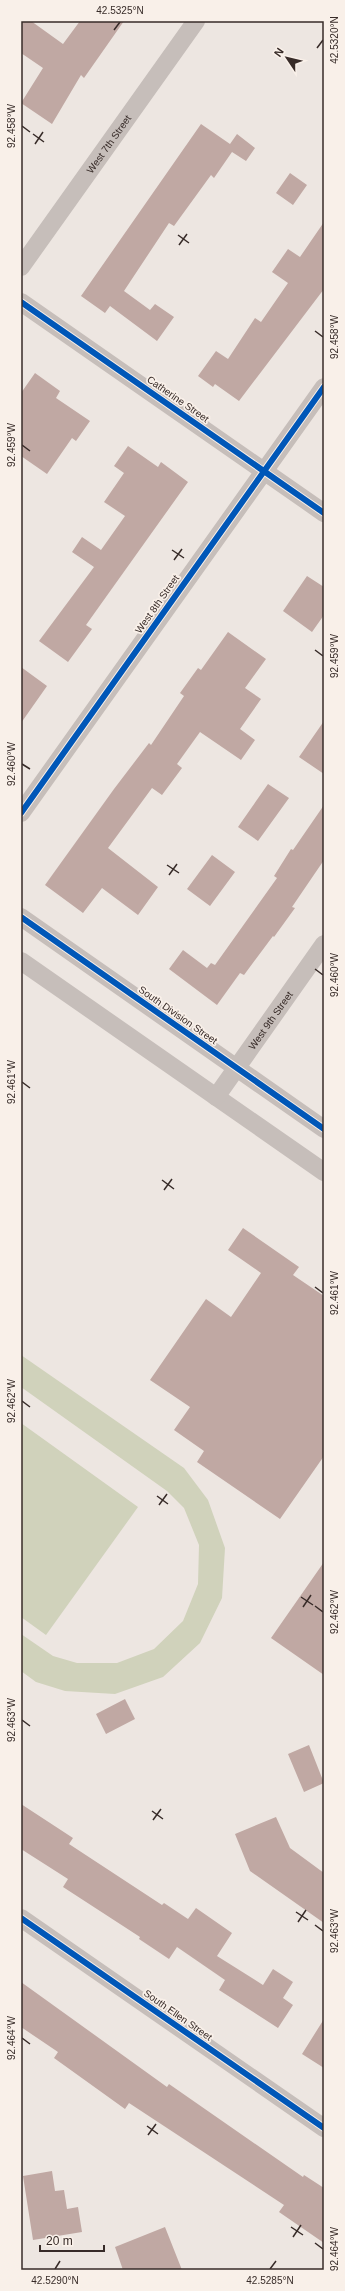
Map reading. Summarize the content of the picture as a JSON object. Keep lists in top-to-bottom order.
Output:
{
  "streets": {
    "street": [
      "West 7th Street",
      "Catherine Street",
      "West 8th Street",
      "South Division Street",
      "West 9th Street",
      "South Ellen Street"
    ]
  },
  "crossings": [
    ["Catherine Street", "West 8th Street"],
    ["South Division Street", "West 9th Street"]
  ],
  "scale_bar": "20 m",
  "north": "top left",
  "coordinates": [
    "42.5325°N",
    "42.5320°N",
    "92.458°W",
    "92.459°W",
    "92.460°W",
    "92.461°W",
    "92.462°W",
    "92.463°W",
    "92.464°W",
    "42.5290°N",
    "42.5285°N"
  ]
}
